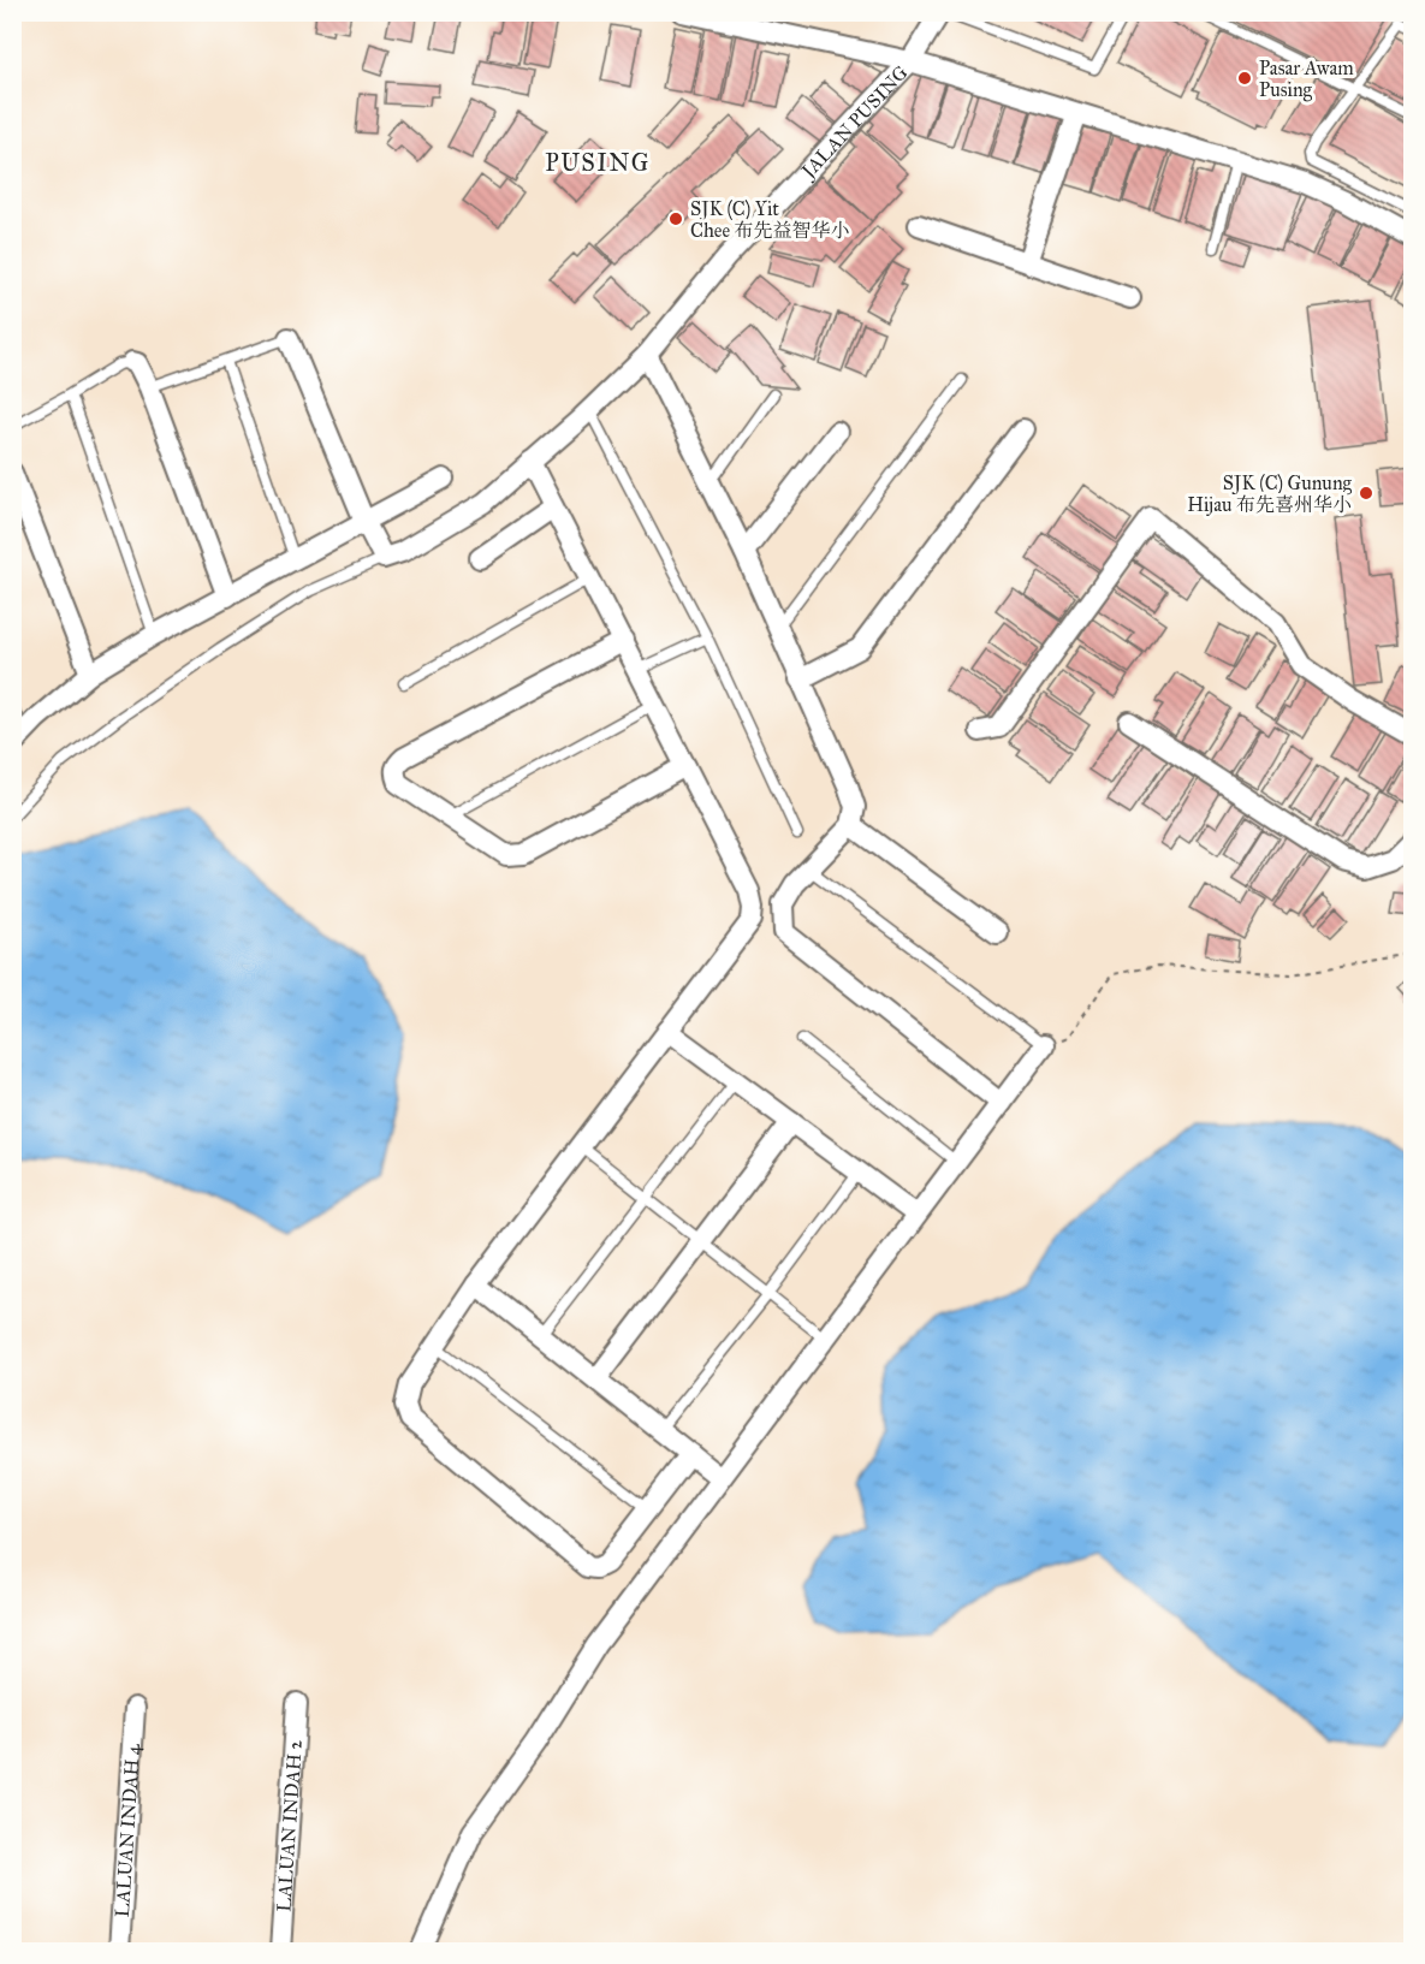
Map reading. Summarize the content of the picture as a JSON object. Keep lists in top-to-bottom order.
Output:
{
  "streets": {
    "street": ["JALAN PUSING", "LALUAN INDAH 2", "LALUAN INDAH 4"]
  },
  "districts": ["PUSING"],
  "places": ["Pasar Awam Pusing", "SJK (C) Yit Chee 布先益智华小", "SJK (C) Gunung Hijau 布先喜州华小"]
}
